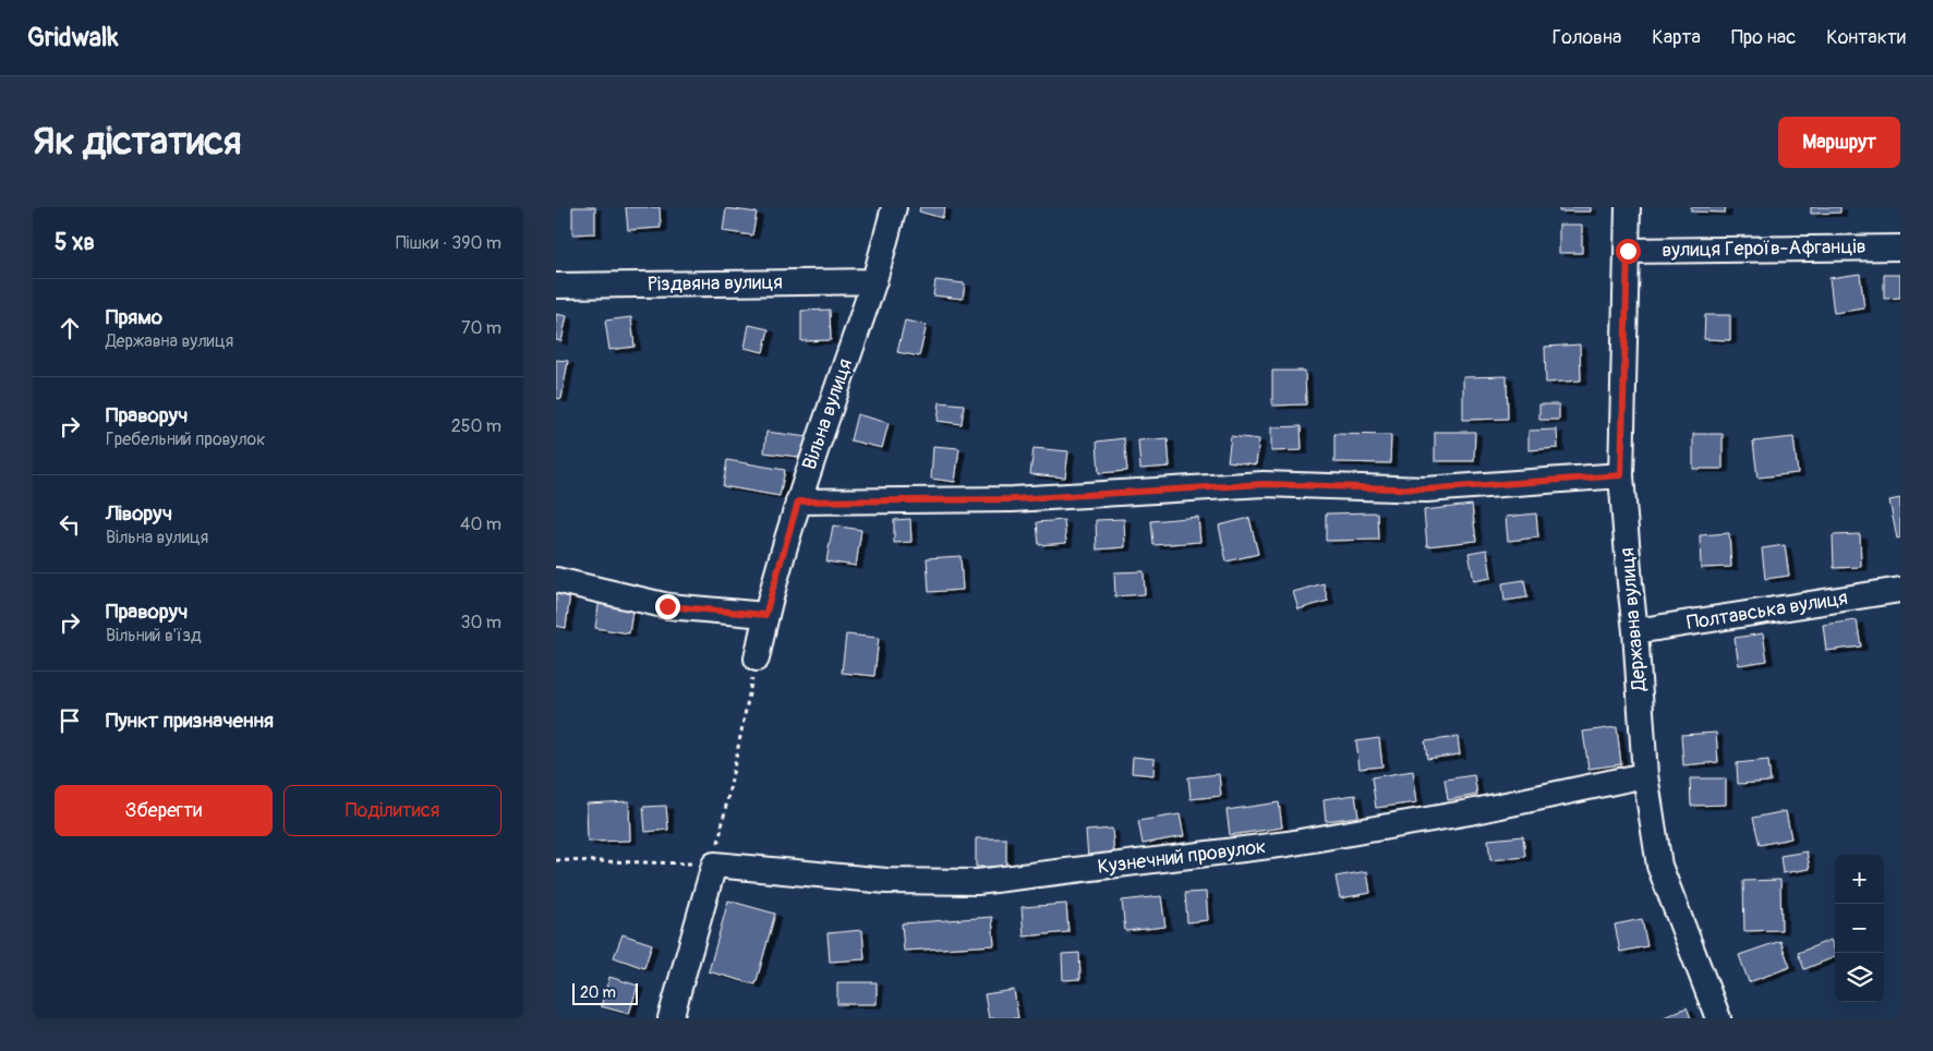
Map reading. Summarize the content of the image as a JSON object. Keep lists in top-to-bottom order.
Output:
{
  "streets": {
    "street": [
      "вулиця Героїв-Афганців",
      "Різдвяна вулиця",
      "Вільна вулиця",
      "Полтавська вулиця",
      "Державна вулиця",
      "Кузнечний провулок"
    ]
  },
  "crossings": [
    ["вулиця Героїв-Афганців", "Державна вулиця"],
    ["Різдвяна вулиця", "Вільна вулиця"],
    ["Полтавська вулиця", "Державна вулиця"],
    ["Державна вулиця", "Кузнечний провулок"]
  ],
  "scale_bar": "20 m",
  "page": {
    "header": "Gridwalk",
    "nav": [
      "Головна",
      "Карта",
      "Про нас",
      "Контакти"
    ],
    "buttons": [
      "Маршрут",
      ["Зберегти", "Поділитися"]
    ],
    "title": "Як дістатися",
    "heading": ["5 хв", "Пішки · 390 m"],
    "list": [
      ["Прямо", "Державна вулиця", "70 m"],
      ["Праворуч", "Гребельний провулок", "250 m"],
      ["Ліворуч", "Вільна вулиця", "40 m"],
      ["Праворуч", "Вільний в'їзд", "30 m"],
      "Пункт призначення"
    ],
    "map_buttons": ["+", "−"],
    "scale": "20 m"
  }
}
